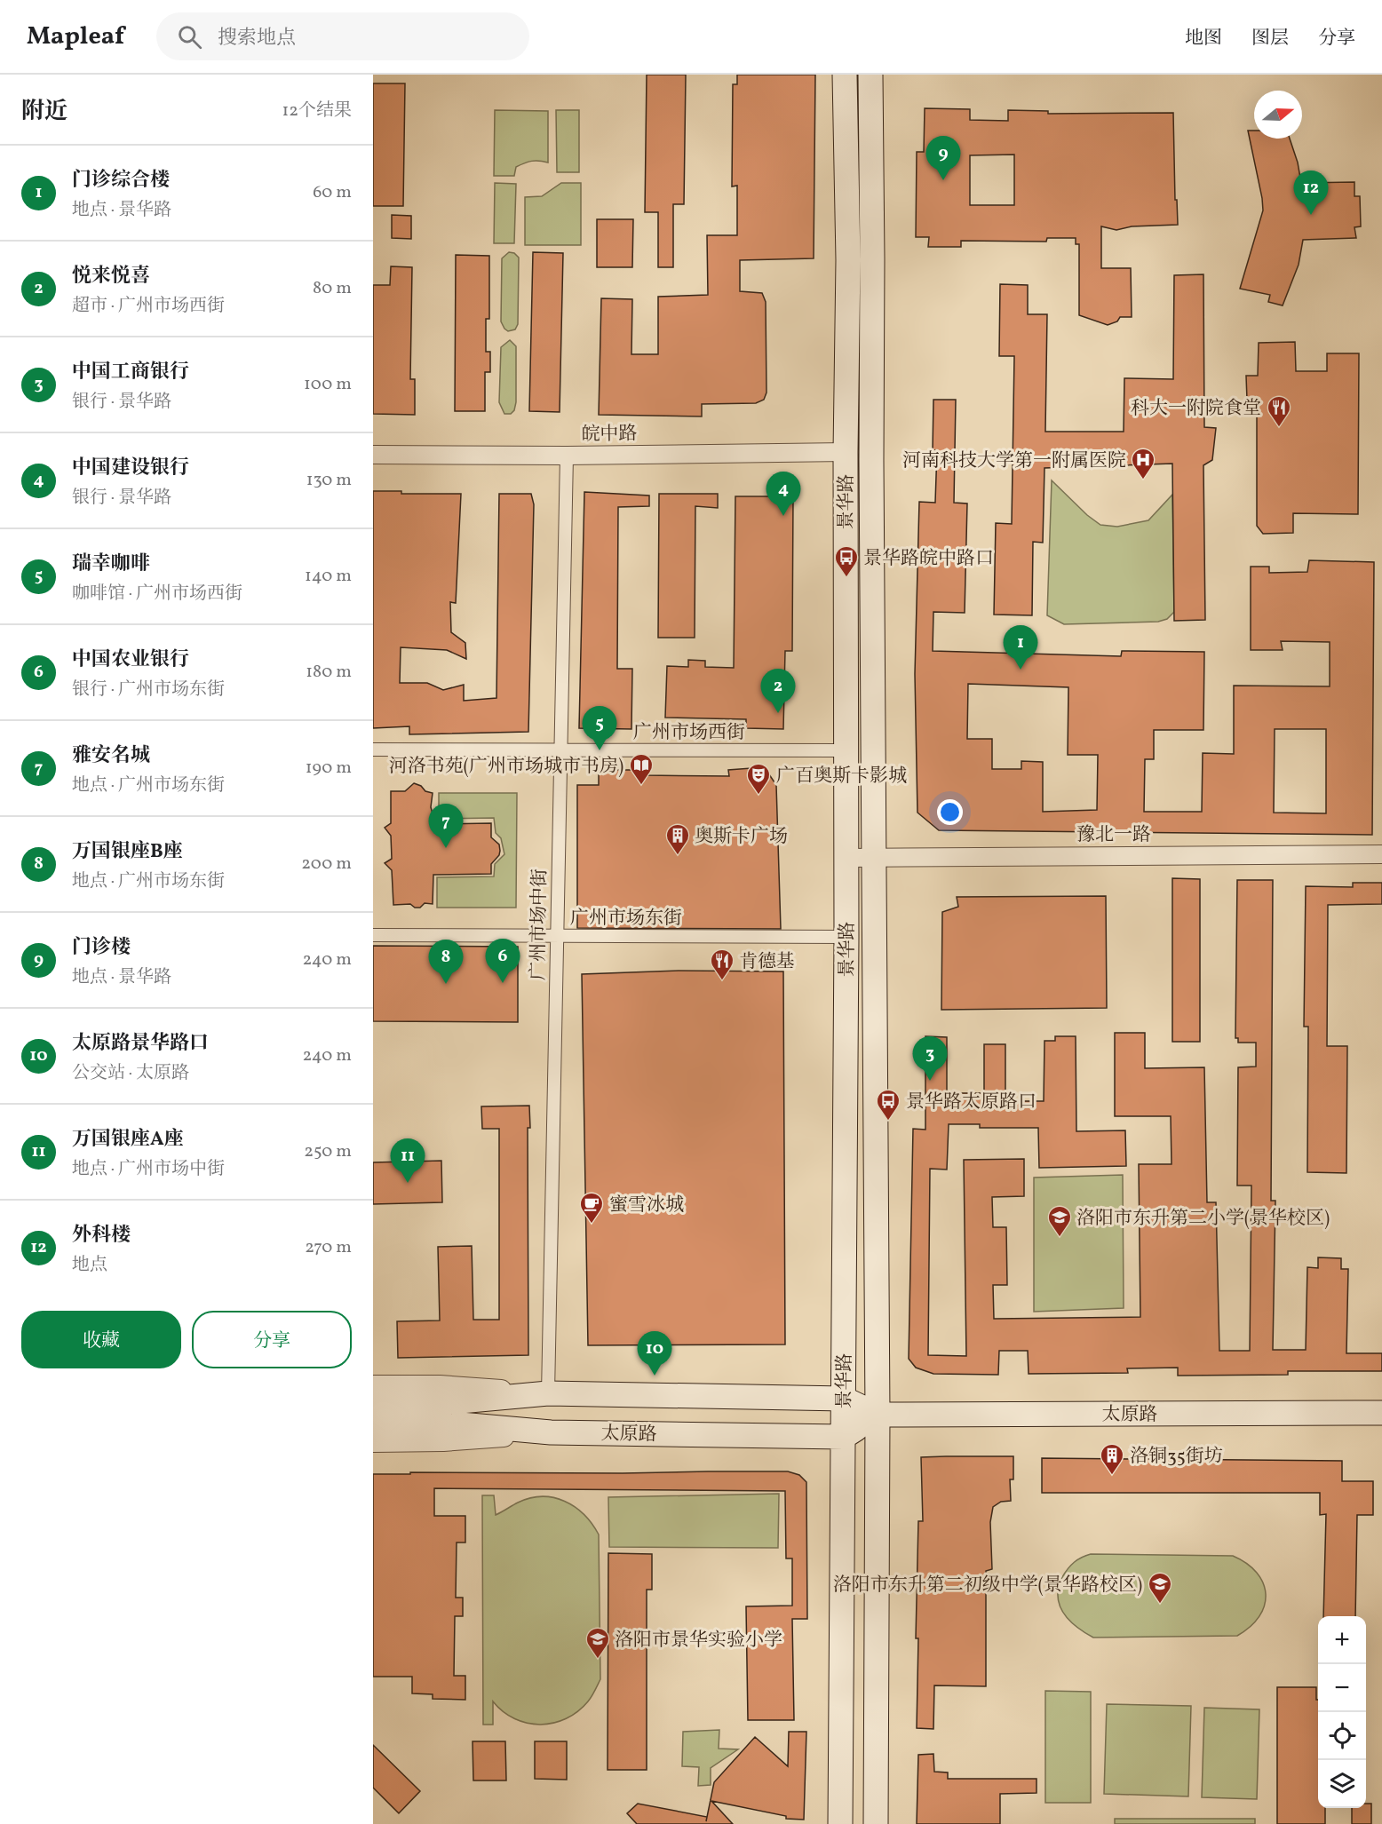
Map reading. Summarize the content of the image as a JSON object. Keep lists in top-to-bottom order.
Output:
{
  "streets": {
    "main road": ["景华路", "太原路"],
    "street": [
      "皖中路",
      "广州市场西街",
      "豫北一路",
      "广州市场东街",
      "广州市场中街"
    ]
  },
  "crossings": [
    ["皖中路", "景华路"],
    ["皖中路", "广州市场中街"],
    ["景华路", "广州市场西街"],
    ["景华路", "豫北一路"],
    ["景华路", "广州市场东街"],
    ["景华路", "太原路"],
    ["广州市场西街", "广州市场中街"],
    ["广州市场东街", "广州市场中街"],
    ["广州市场中街", "太原路"]
  ],
  "places": {
    "restaurant": ["科大一附院食堂", "肯德基"],
    "hospital": ["河南科技大学第一附属医院"],
    "bus stop": ["景华路皖中路口", "景华路太原路口"],
    "library": ["河洛书苑(广州市场城市书房)"],
    "theatre": ["广百奥斯卡影城"],
    "building": ["奥斯卡广场", "洛铜35街坊"],
    "cafe": ["蜜雪冰城"],
    "school or university": ["洛阳市东升第二小学(景华校区)", "洛阳市东升第二初级中学(景华路校区)", "洛阳市景华实验小学"]
  },
  "north": "right",
  "page": {
    "header": "Mapleaf",
    "search": "搜索地点",
    "nav": ["地图", "图层", "分享"],
    "heading": ["附近", "12个结果"],
    "pins": [
      "9",
      "12",
      "4",
      "1",
      "2",
      "5",
      "7",
      "6",
      "8",
      "3",
      "11",
      "10"
    ],
    "list": [
      {
        "mark": "1",
        "name": "门诊综合楼",
        "note": "地点 · 景华路",
        "value": "60 m"
      },
      {
        "mark": "2",
        "name": "悦来悦喜",
        "note": "超市 · 广州市场西街",
        "value": "80 m"
      },
      {
        "mark": "3",
        "name": "中国工商银行",
        "note": "银行 · 景华路",
        "value": "100 m"
      },
      {
        "mark": "4",
        "name": "中国建设银行",
        "note": "银行 · 景华路",
        "value": "130 m"
      },
      {
        "mark": "5",
        "name": "瑞幸咖啡",
        "note": "咖啡馆 · 广州市场西街",
        "value": "140 m"
      },
      {
        "mark": "6",
        "name": "中国农业银行",
        "note": "银行 · 广州市场东街",
        "value": "180 m"
      },
      {
        "mark": "7",
        "name": "雅安名城",
        "note": "地点 · 广州市场东街",
        "value": "190 m"
      },
      {
        "mark": "8",
        "name": "万国银座B座",
        "note": "地点 · 广州市场东街",
        "value": "200 m"
      },
      {
        "mark": "9",
        "name": "门诊楼",
        "note": "地点 · 景华路",
        "value": "240 m"
      },
      {
        "mark": "10",
        "name": "太原路景华路口",
        "note": "公交站 · 太原路",
        "value": "240 m"
      },
      {
        "mark": "11",
        "name": "万国银座A座",
        "note": "地点 · 广州市场中街",
        "value": "250 m"
      },
      {
        "mark": "12",
        "name": "外科楼",
        "note": "地点",
        "value": "270 m"
      }
    ],
    "buttons": ["收藏", "分享"],
    "map_buttons": ["+", "−"]
  }
}
